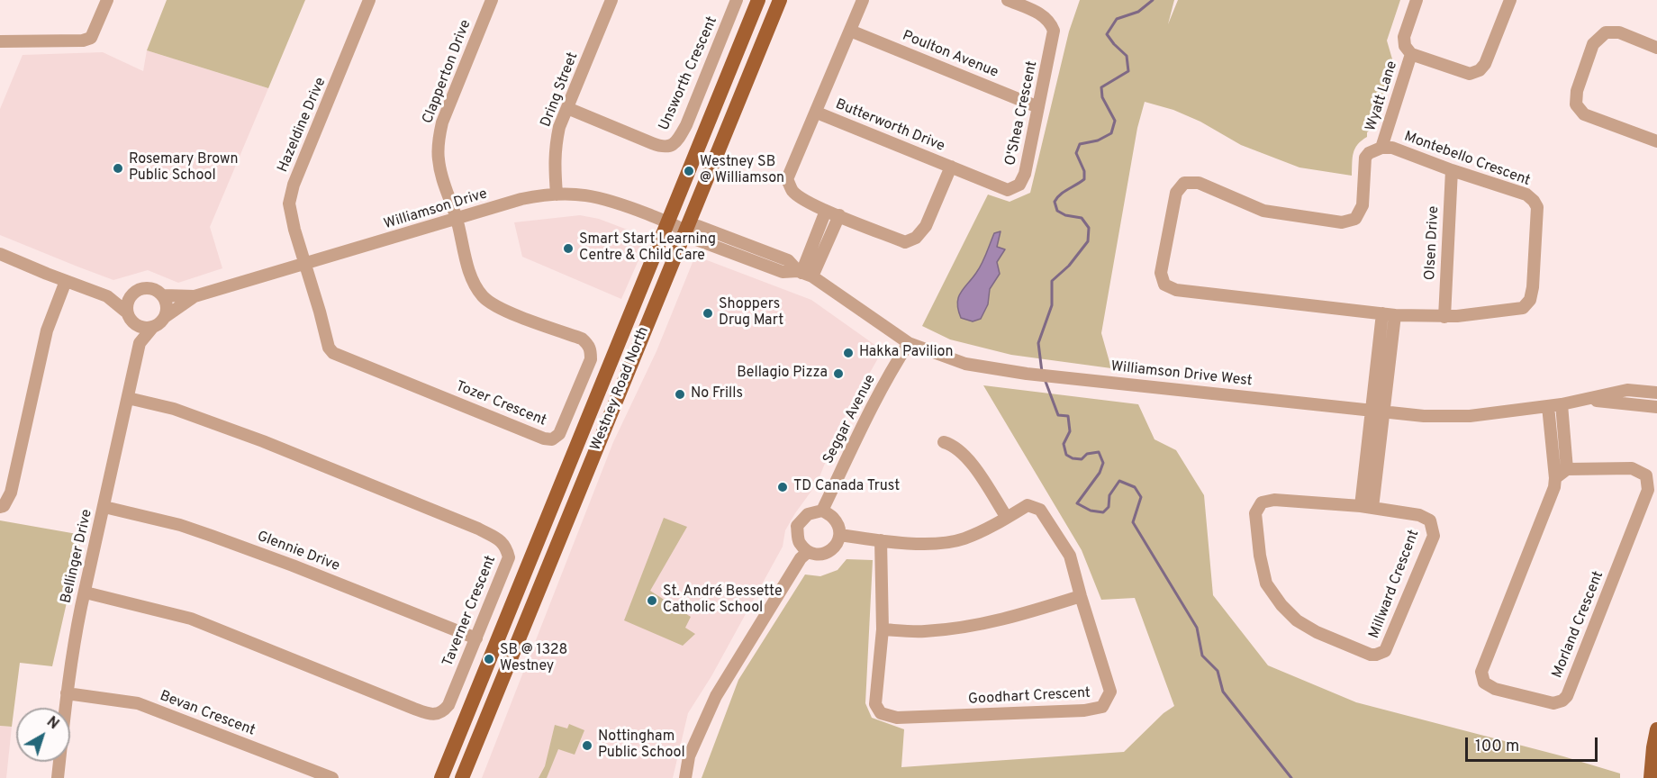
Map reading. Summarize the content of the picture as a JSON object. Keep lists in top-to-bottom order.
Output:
{
  "streets": {
    "main road": ["Westney Road North"],
    "street": [
      "Poulton Avenue",
      "Clapperton Drive",
      "Unsworth Crescent",
      "Dring Street",
      "Wyatt Lane",
      "O'Shea Crescent",
      "Hazeldine Drive",
      "Butterworth Drive",
      "Montebello Crescent",
      "Williamson Drive",
      "Olsen Drive",
      "Williamson Drive West",
      "Tozer Crescent",
      "Seggar Avenue",
      "Glennie Drive",
      "Bellinger Drive",
      "Millward Crescent",
      "Taverner Crescent",
      "Morland Crescent",
      "Goodhart Crescent",
      "Bevan Crescent"
    ]
  },
  "crossings": [
    ["Poulton Avenue", "O'Shea Crescent"],
    ["Clapperton Drive", "Williamson Drive"],
    ["Clapperton Drive", "Tozer Crescent"],
    ["Unsworth Crescent", "Dring Street"],
    ["Dring Street", "Williamson Drive"],
    ["Wyatt Lane", "Montebello Crescent"],
    ["O'Shea Crescent", "Butterworth Drive"],
    ["Hazeldine Drive", "Williamson Drive"],
    ["Hazeldine Drive", "Tozer Crescent"],
    ["Montebello Crescent", "Olsen Drive"],
    ["Williamson Drive", "Williamson Drive West"],
    ["Williamson Drive", "Westney Road North"],
    ["Williamson Drive", "Tozer Crescent"],
    ["Williamson Drive", "Bellinger Drive"],
    ["Williamson Drive West", "Westney Road North"],
    ["Williamson Drive West", "Seggar Avenue"],
    ["Williamson Drive West", "Morland Crescent"],
    ["Seggar Avenue", "Goodhart Crescent"],
    ["Glennie Drive", "Bellinger Drive"],
    ["Glennie Drive", "Taverner Crescent"],
    ["Bellinger Drive", "Taverner Crescent"],
    ["Bellinger Drive", "Bevan Crescent"]
  ],
  "places": [
    "Rosemary Brown Public School",
    "Westney SB @ Williamson",
    "Smart Start Learning Centre & Child Care",
    "Shoppers Drug Mart",
    "Hakka Pavilion",
    "Bellagio Pizza",
    "No Frills",
    "TD Canada Trust",
    "St. André Bessette Catholic School",
    "SB @ 1328 Westney",
    "Nottingham Public School"
  ],
  "scale_bar": "100 m",
  "north": "top right"
}
